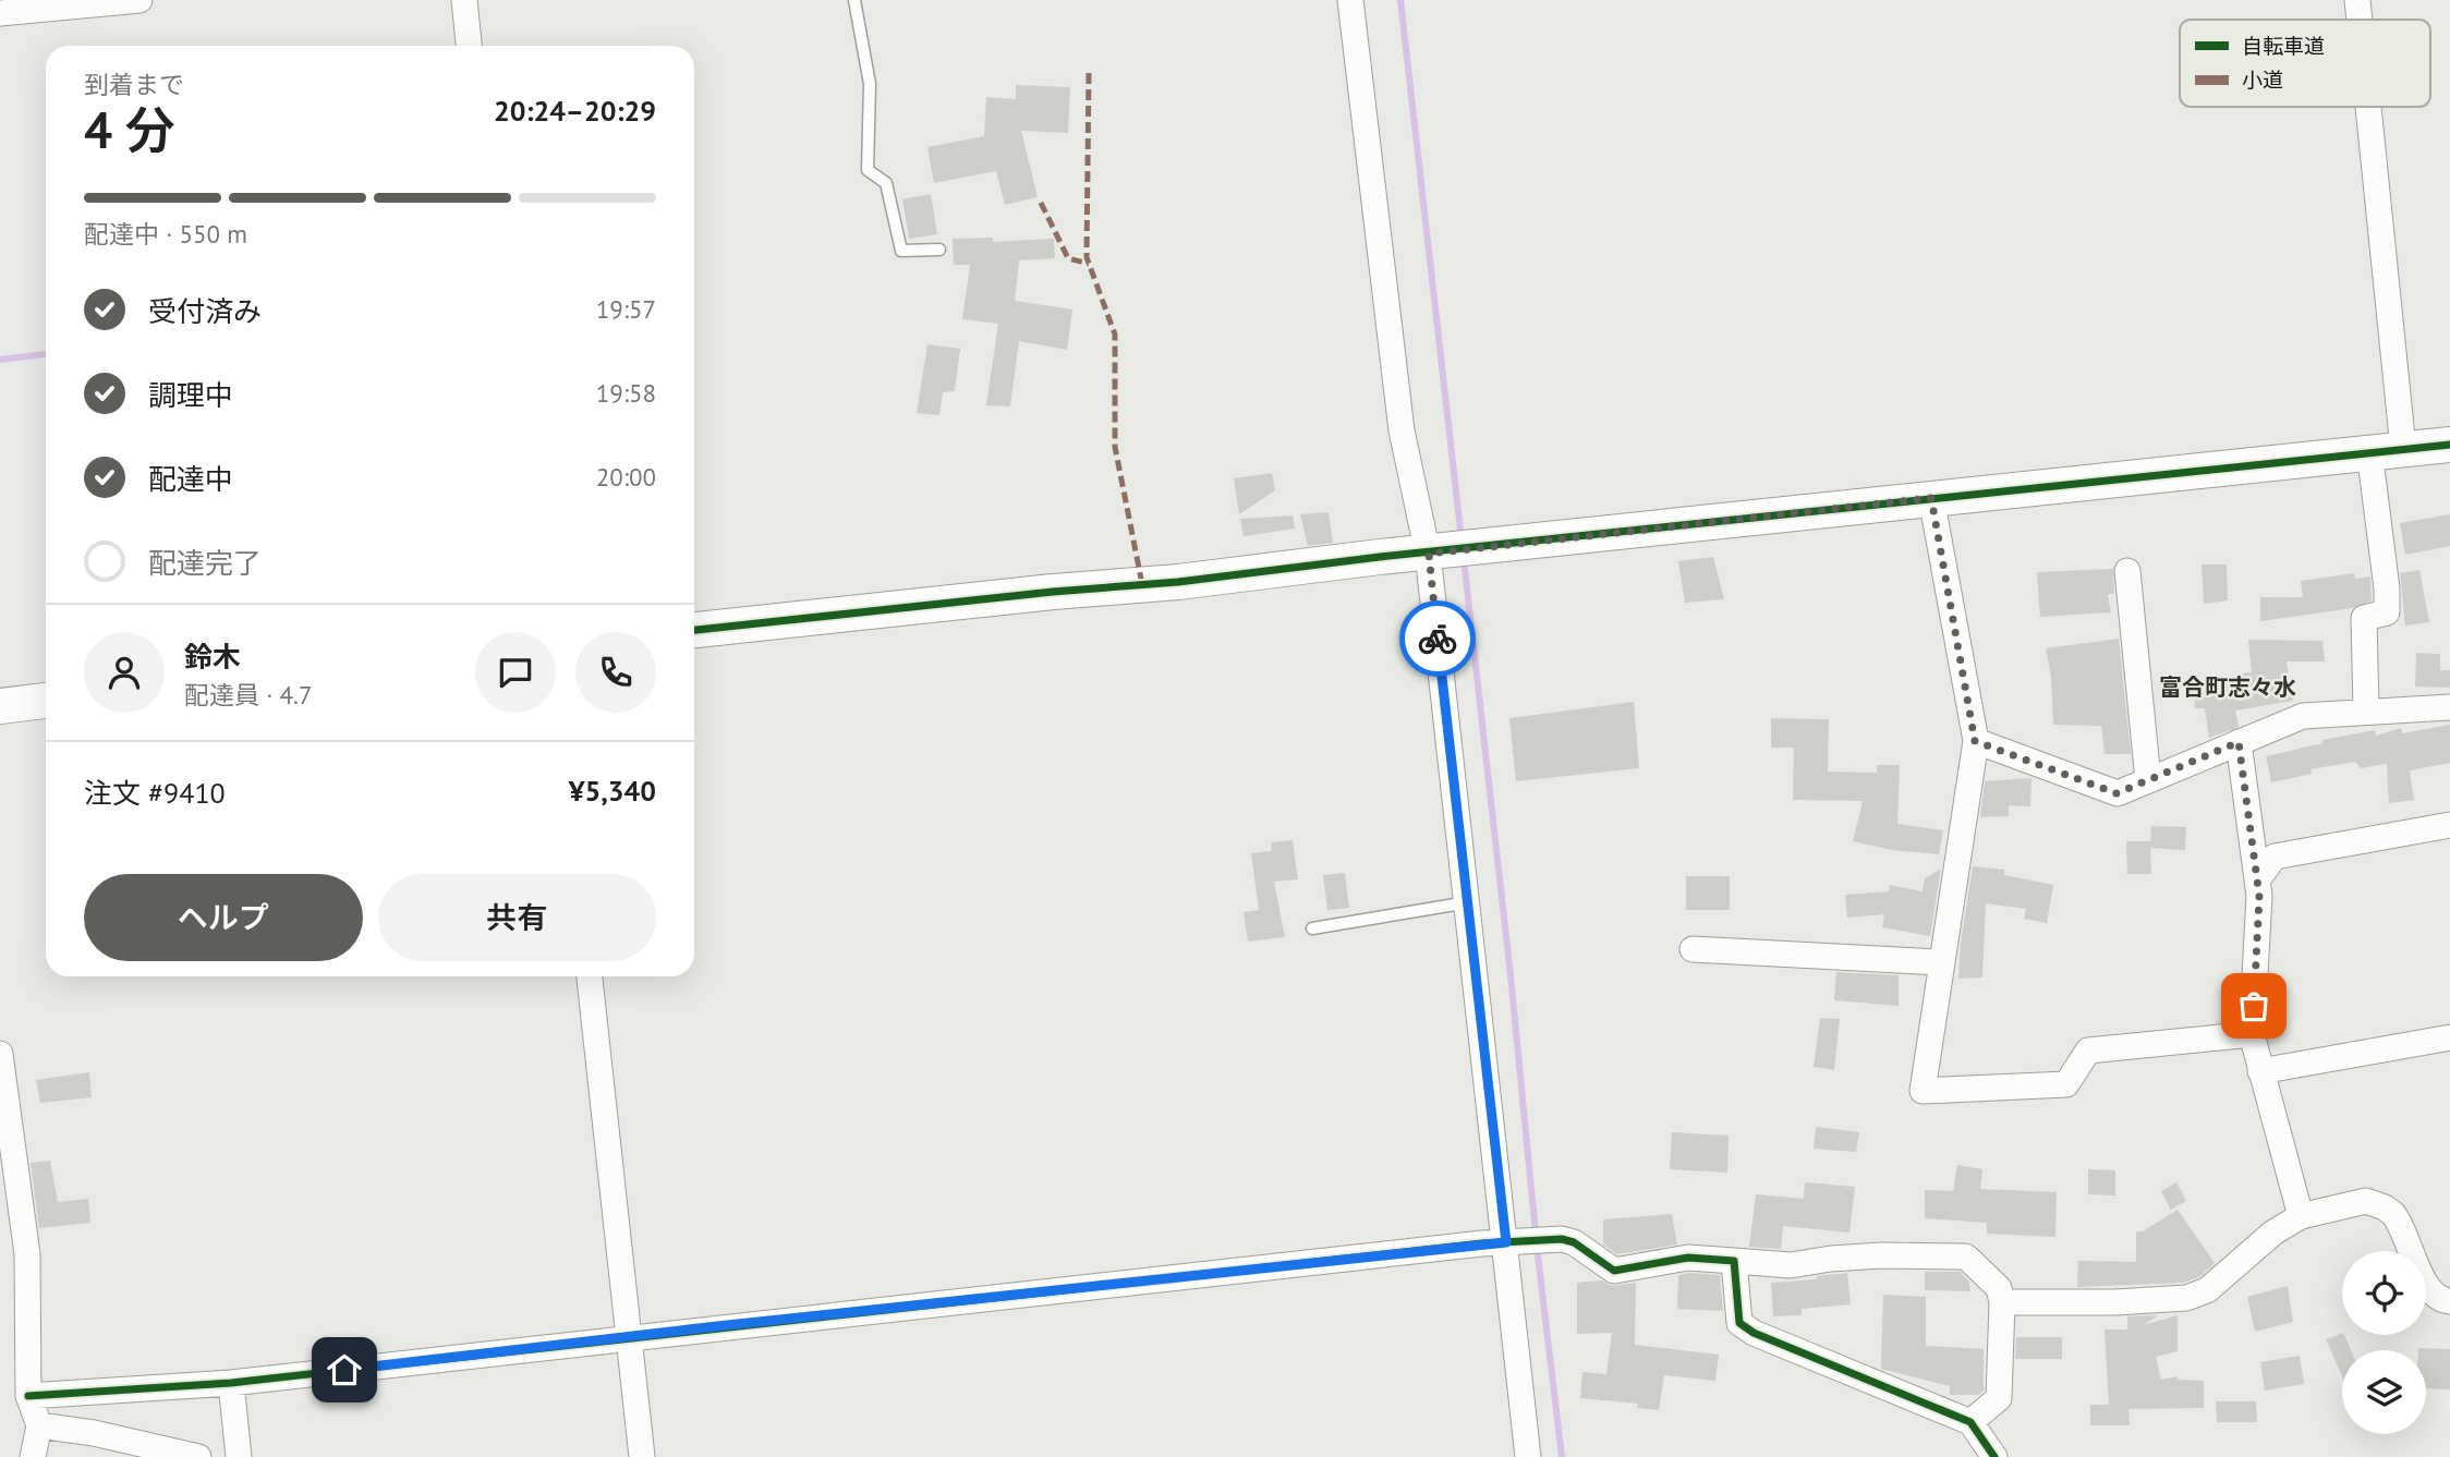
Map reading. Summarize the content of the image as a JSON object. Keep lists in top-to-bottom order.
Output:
{
  "districts": ["富合町志々水"],
  "legend": ["自転車道", "小道"],
  "page": {
    "heading": ["4 分", "到着まで", "20:24–20:29"],
    "panel": [
      "鈴木",
      "配達員 · 4.7",
      "注文 #9410",
      "¥5,340"
    ],
    "bar": "配達中 · 550 m",
    "list": [
      ["受付済み", "19:57"],
      ["調理中", "19:58"],
      ["配達中", "20:00"],
      "配達完了"
    ],
    "buttons": ["ヘルプ", "共有"]
  }
}
